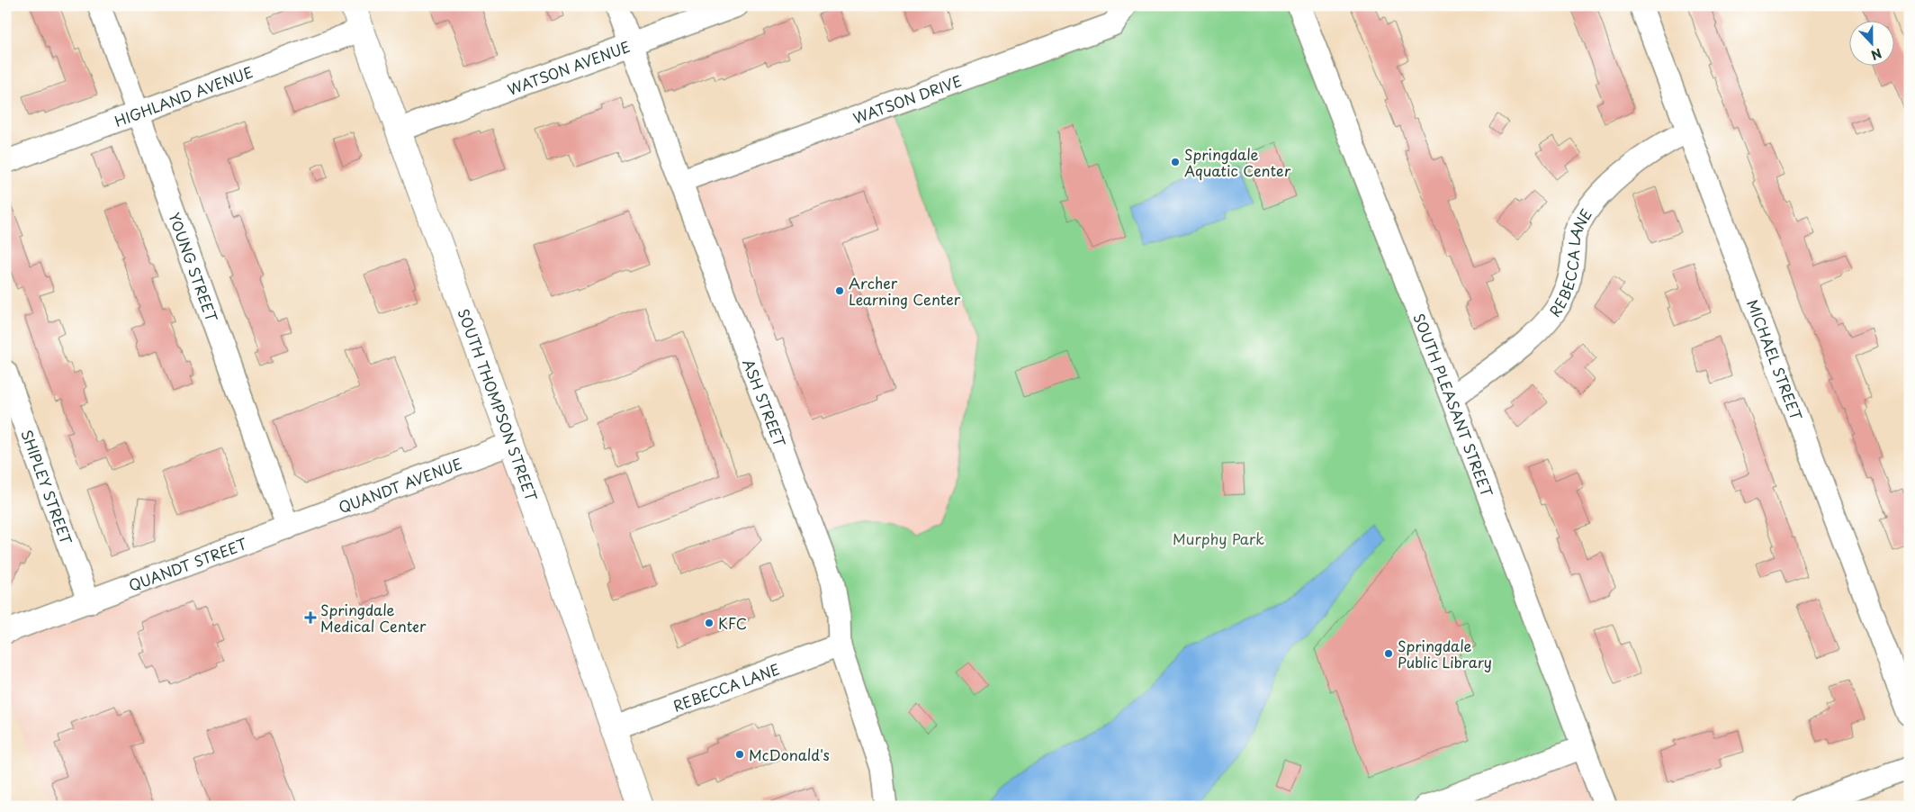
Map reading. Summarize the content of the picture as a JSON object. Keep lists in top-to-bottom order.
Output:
{
  "streets": {
    "main road": ["SOUTH THOMPSON STREET"],
    "street": [
      "WATSON AVENUE",
      "HIGHLAND AVENUE",
      "WATSON DRIVE",
      "REBECCA LANE",
      "YOUNG STREET",
      "MICHAEL STREET",
      "ASH STREET",
      "SOUTH PLEASANT STREET",
      "QUANDT AVENUE",
      "SHIPLEY STREET",
      "QUANDT STREET"
    ]
  },
  "crossings": [
    ["WATSON AVENUE", "ASH STREET"],
    ["WATSON AVENUE", "SOUTH THOMPSON STREET"],
    ["HIGHLAND AVENUE", "YOUNG STREET"],
    ["HIGHLAND AVENUE", "SOUTH THOMPSON STREET"],
    ["WATSON DRIVE", "ASH STREET"],
    ["REBECCA LANE", "MICHAEL STREET"],
    ["REBECCA LANE", "ASH STREET"],
    ["REBECCA LANE", "SOUTH THOMPSON STREET"],
    ["REBECCA LANE", "SOUTH PLEASANT STREET"],
    ["YOUNG STREET", "QUANDT AVENUE"],
    ["YOUNG STREET", "QUANDT STREET"],
    ["SOUTH THOMPSON STREET", "QUANDT AVENUE"],
    ["QUANDT AVENUE", "QUANDT STREET"],
    ["SHIPLEY STREET", "QUANDT STREET"]
  ],
  "parks": ["Murphy Park"],
  "places": {
    "other": [
      "Springdale Aquatic Center",
      "Archer Learning Center",
      "KFC",
      "Springdale Public Library",
      "McDonald's"
    ],
    "health": ["Springdale Medical Center"]
  },
  "north": "bottom"
}
